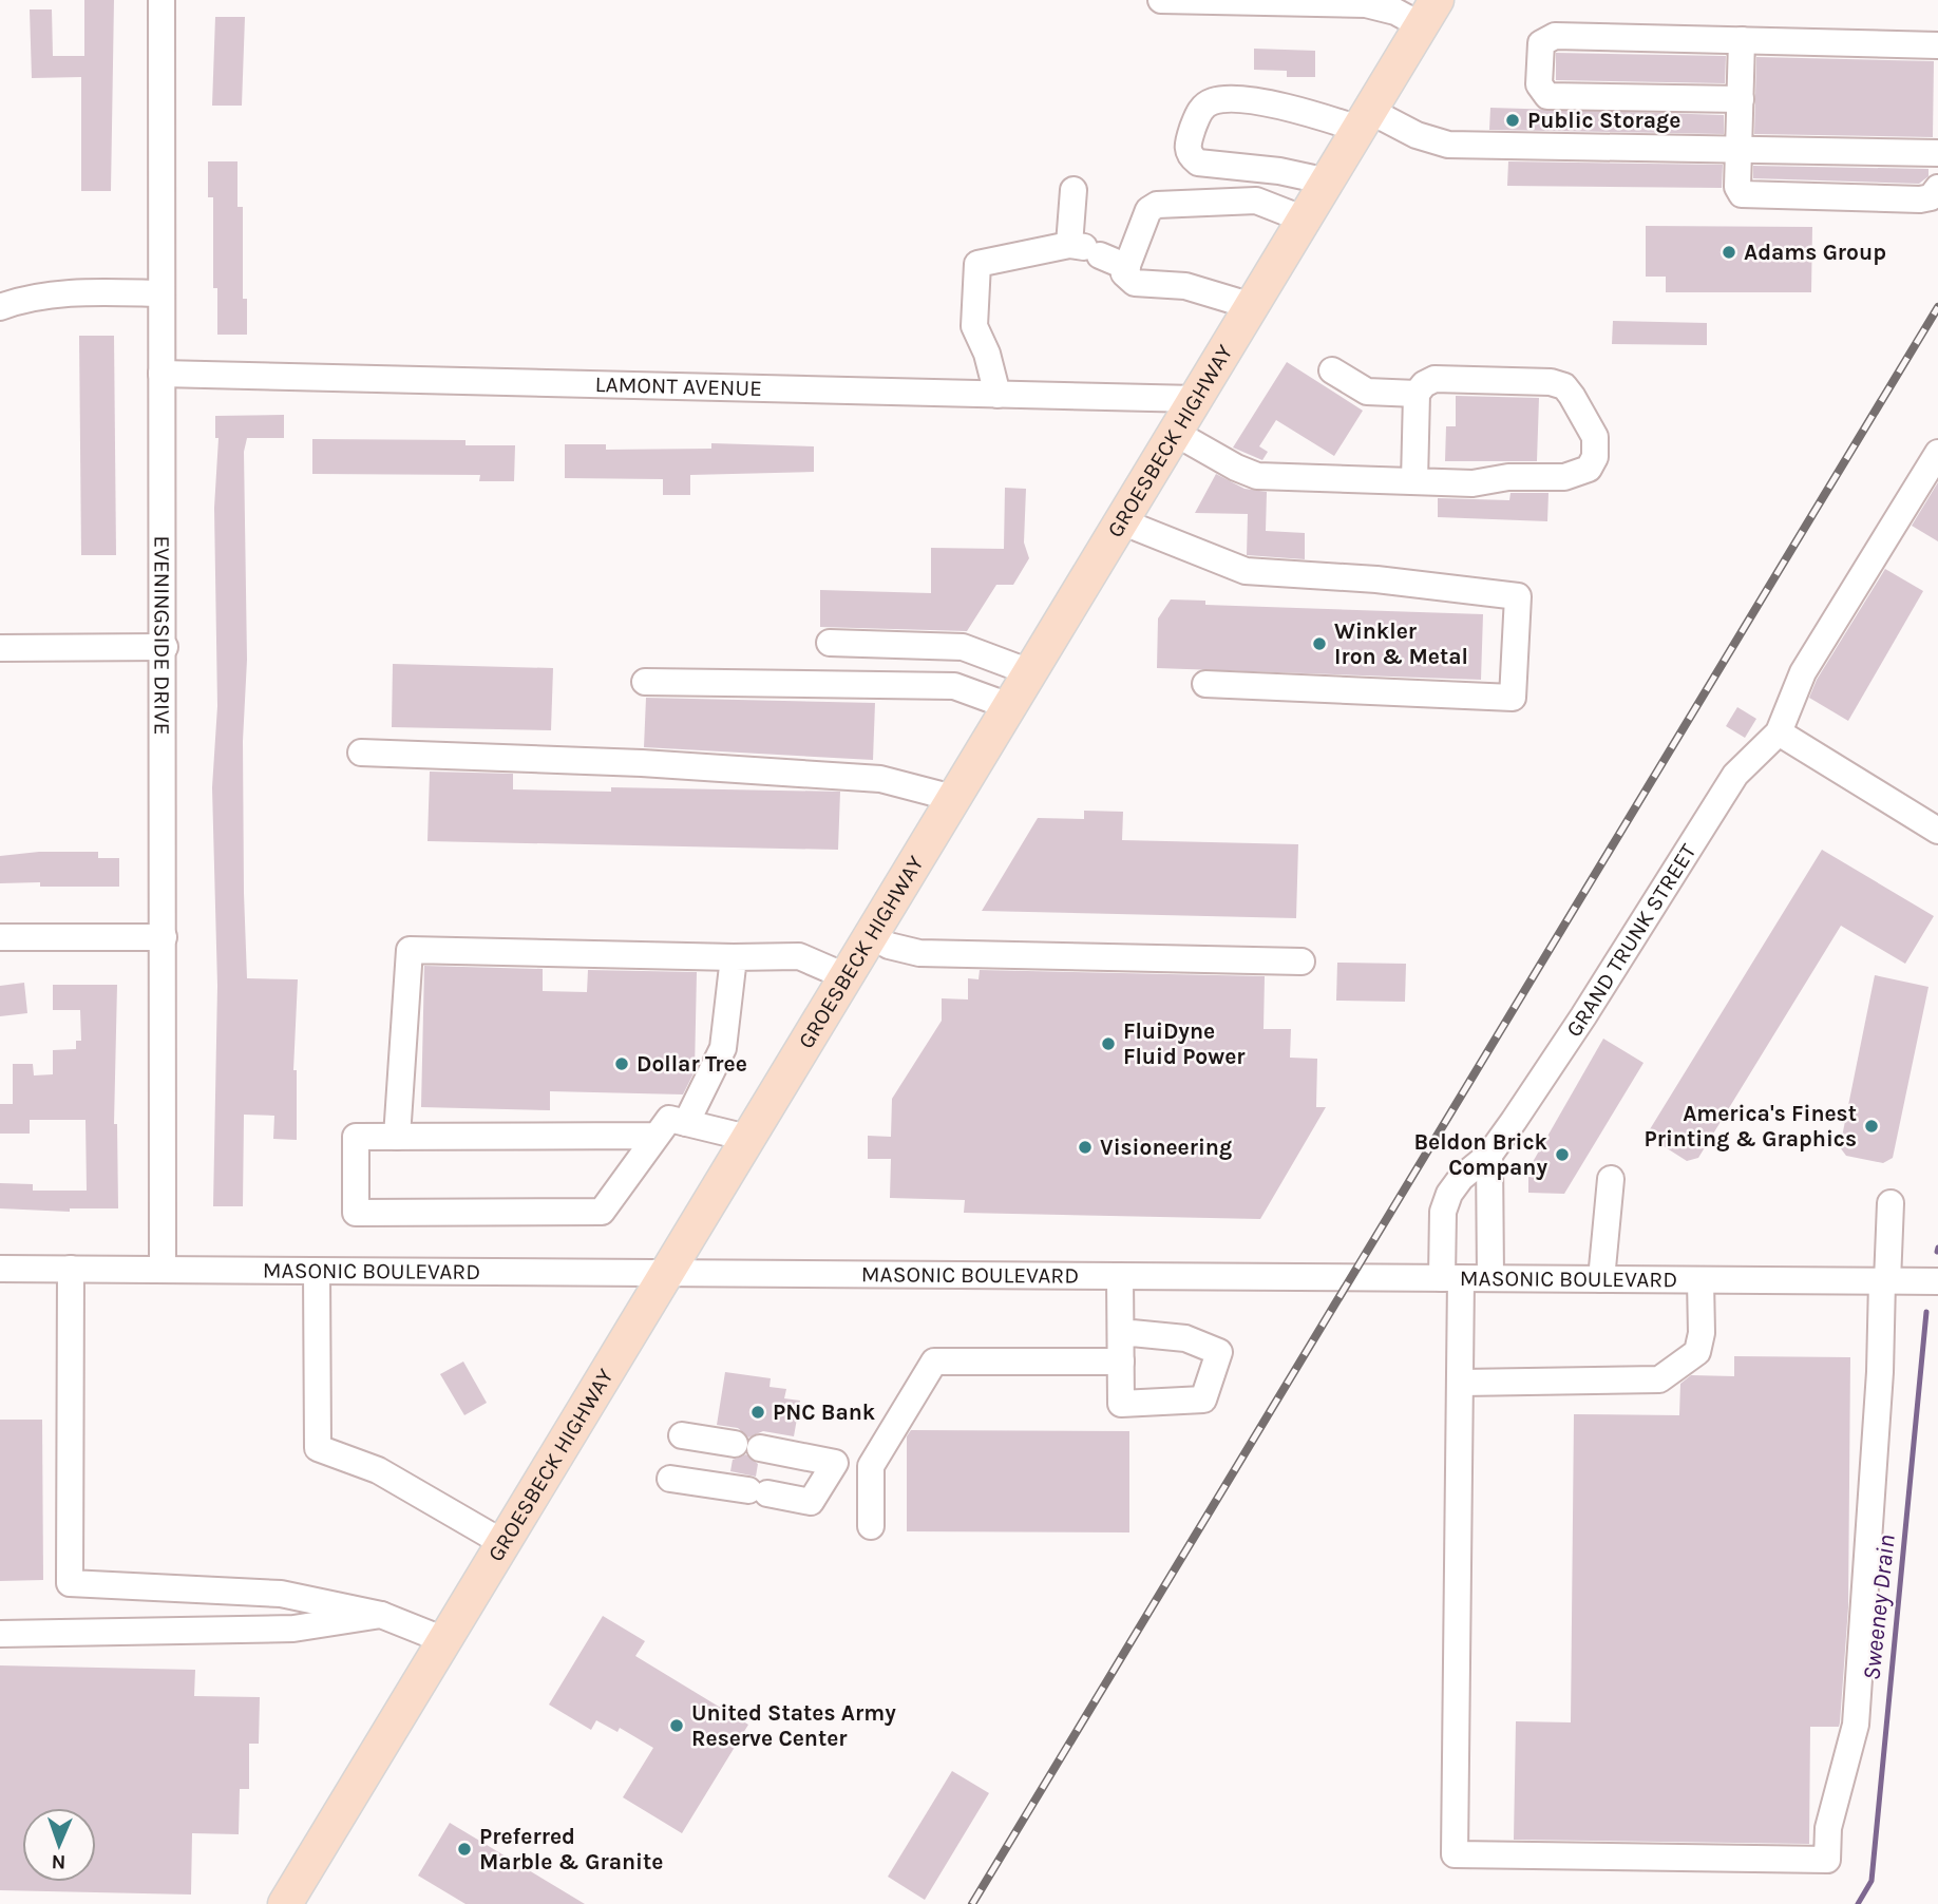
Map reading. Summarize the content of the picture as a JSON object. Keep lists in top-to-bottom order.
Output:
{
  "streets": {
    "main road": ["GROESBECK HIGHWAY"],
    "street": [
      "LAMONT AVENUE",
      "EVENINGSIDE DRIVE",
      "GRAND TRUNK STREET",
      "MASONIC BOULEVARD"
    ]
  },
  "crossings": [
    ["LAMONT AVENUE", "GROESBECK HIGHWAY"],
    ["LAMONT AVENUE", "EVENINGSIDE DRIVE"],
    ["GROESBECK HIGHWAY", "MASONIC BOULEVARD"],
    ["EVENINGSIDE DRIVE", "MASONIC BOULEVARD"],
    ["GRAND TRUNK STREET", "MASONIC BOULEVARD"]
  ],
  "water": ["Sweeney Drain"],
  "places": [
    "Public Storage",
    "Adams Group",
    "Winkler Iron & Metal",
    "FluiDyne Fluid Power",
    "Dollar Tree",
    "America's Finest Printing & Graphics",
    "Visioneering",
    "Beldon Brick Company",
    "PNC Bank",
    "United States Army Reserve Center",
    "Preferred Marble & Granite"
  ],
  "north": "bottom"
}
